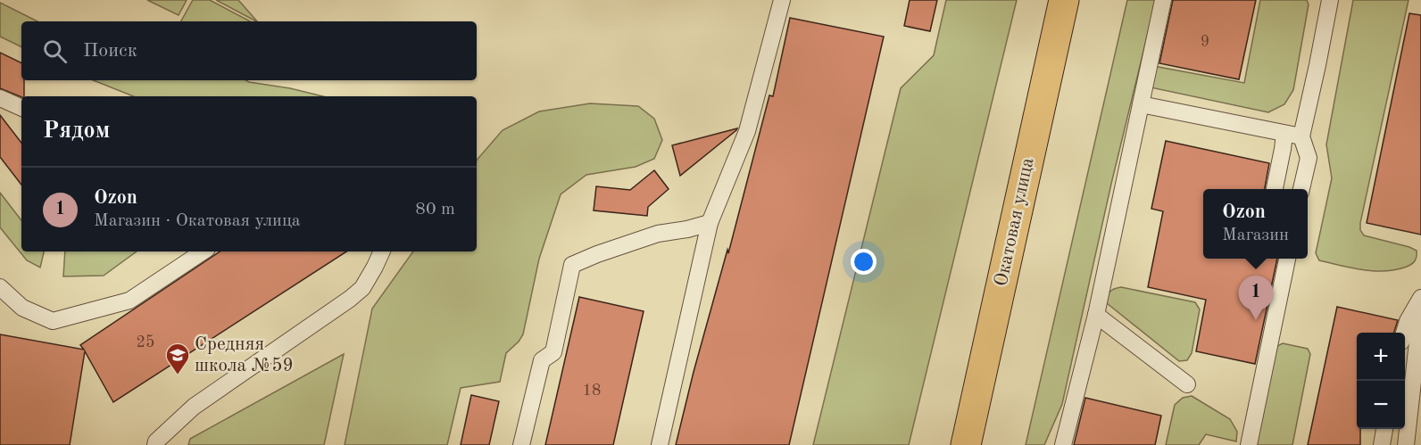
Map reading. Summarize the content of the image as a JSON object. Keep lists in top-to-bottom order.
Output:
{
  "streets": {
    "main road": ["Окатовая улица"]
  },
  "places": {
    "school or university": ["Средняя школа №59"]
  },
  "house_numbers": ["9", "25", "18"],
  "page": {
    "search": "Поиск",
    "heading": "Рядом",
    "list": [
      {
        "mark": "1",
        "name": "Ozon",
        "note": "Магазин · Окатовая улица",
        "value": "80 m"
      }
    ],
    "popup": ["Ozon", "Магазин"],
    "pins": "1",
    "map_buttons": ["+", "−"]
  }
}
